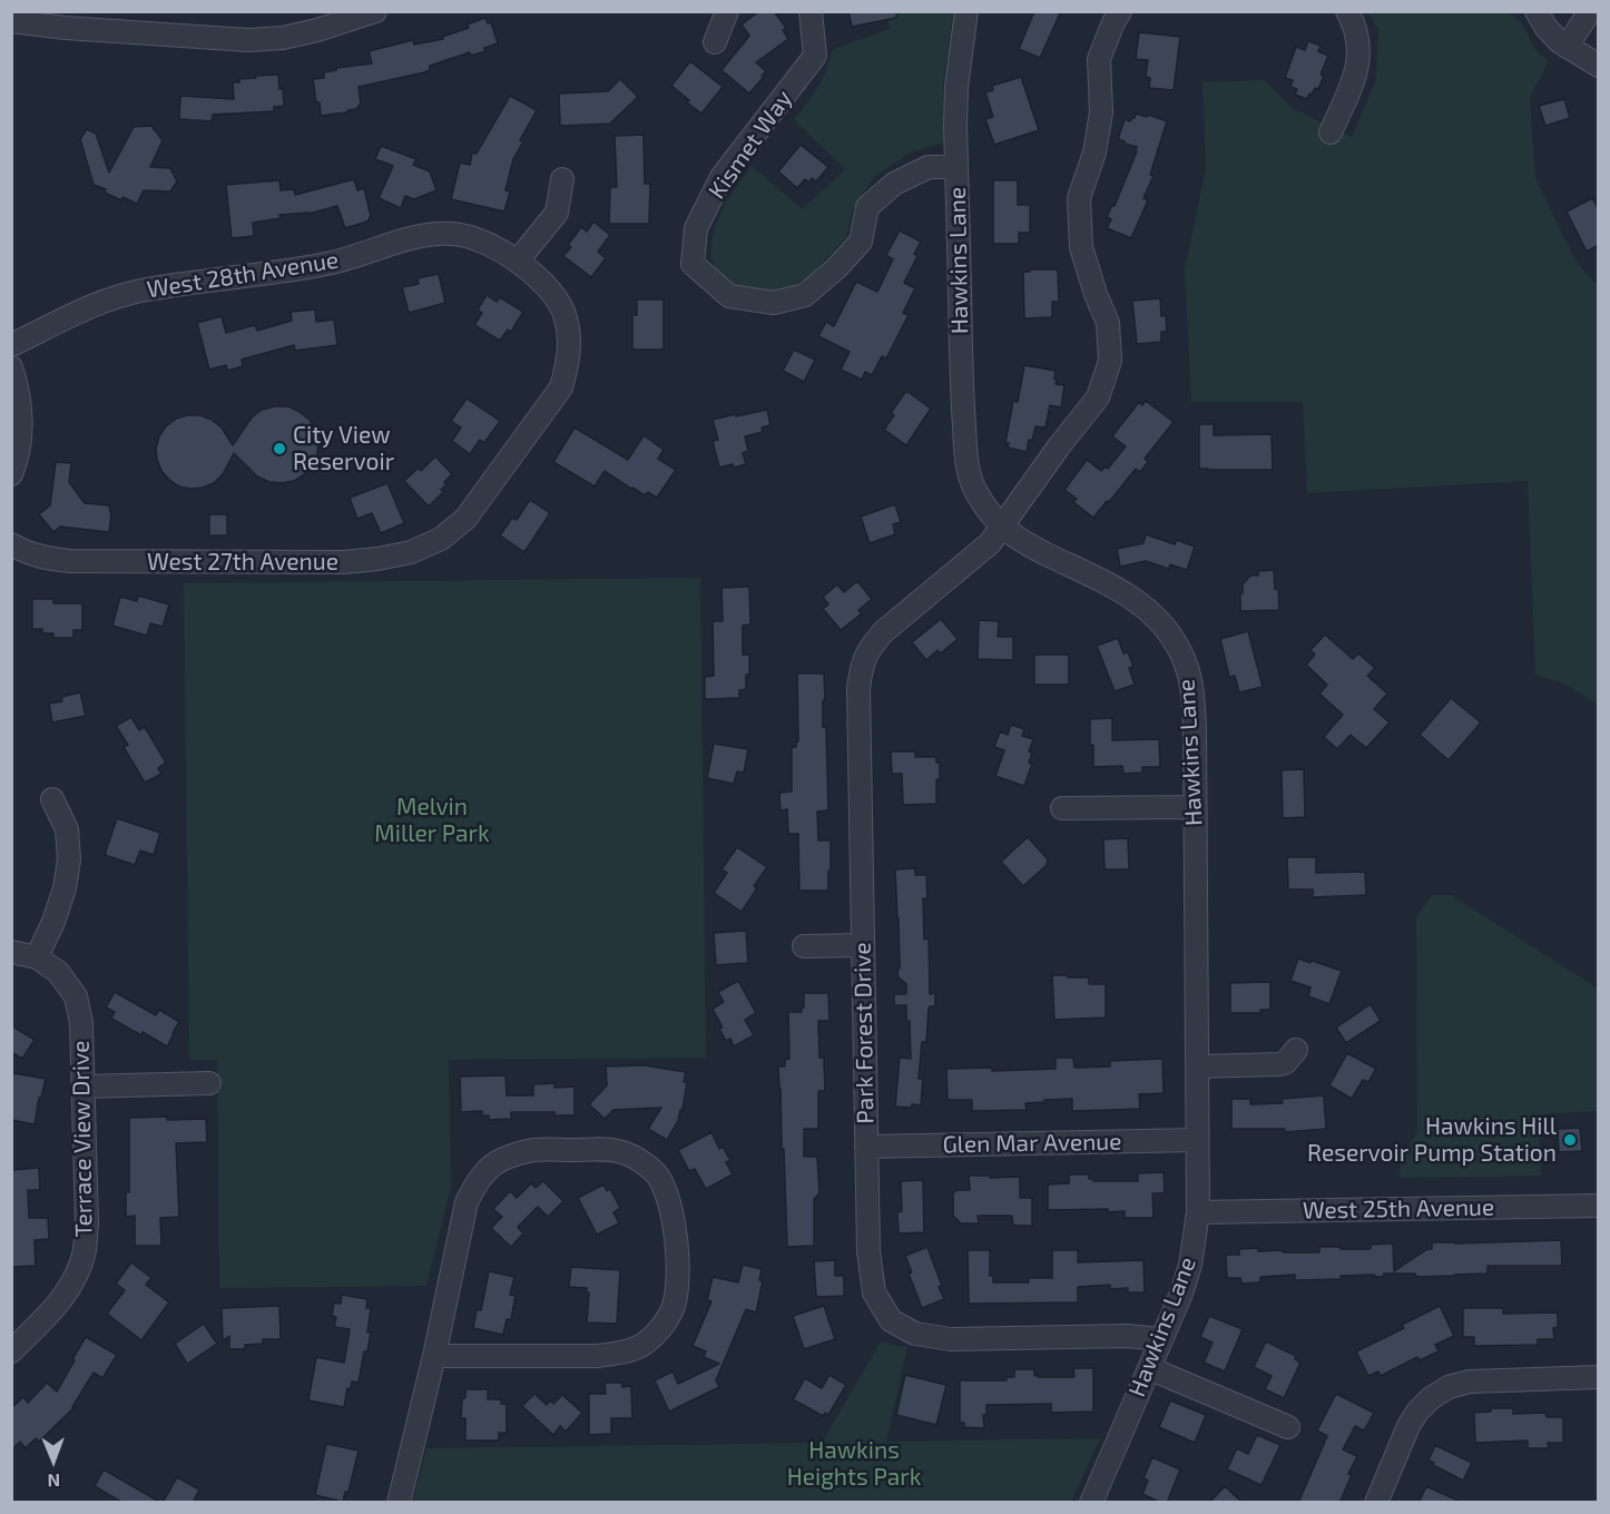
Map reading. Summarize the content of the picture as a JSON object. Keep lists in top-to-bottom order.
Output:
{
  "streets": {
    "street": [
      "Kismet Way",
      "Hawkins Lane",
      "West 28th Avenue",
      "West 27th Avenue",
      "Park Forest Drive",
      "Terrace View Drive",
      "Glen Mar Avenue",
      "West 25th Avenue"
    ]
  },
  "crossings": [
    ["Kismet Way", "Hawkins Lane"],
    ["Hawkins Lane", "Park Forest Drive"],
    ["Hawkins Lane", "Glen Mar Avenue"],
    ["Hawkins Lane", "West 25th Avenue"],
    ["West 28th Avenue", "West 27th Avenue"],
    ["Park Forest Drive", "Glen Mar Avenue"]
  ],
  "parks": ["Melvin Miller Park", "Hawkins Heights Park"],
  "places": ["City View Reservoir", "Hawkins Hill Reservoir Pump Station"],
  "north": "bottom"
}
